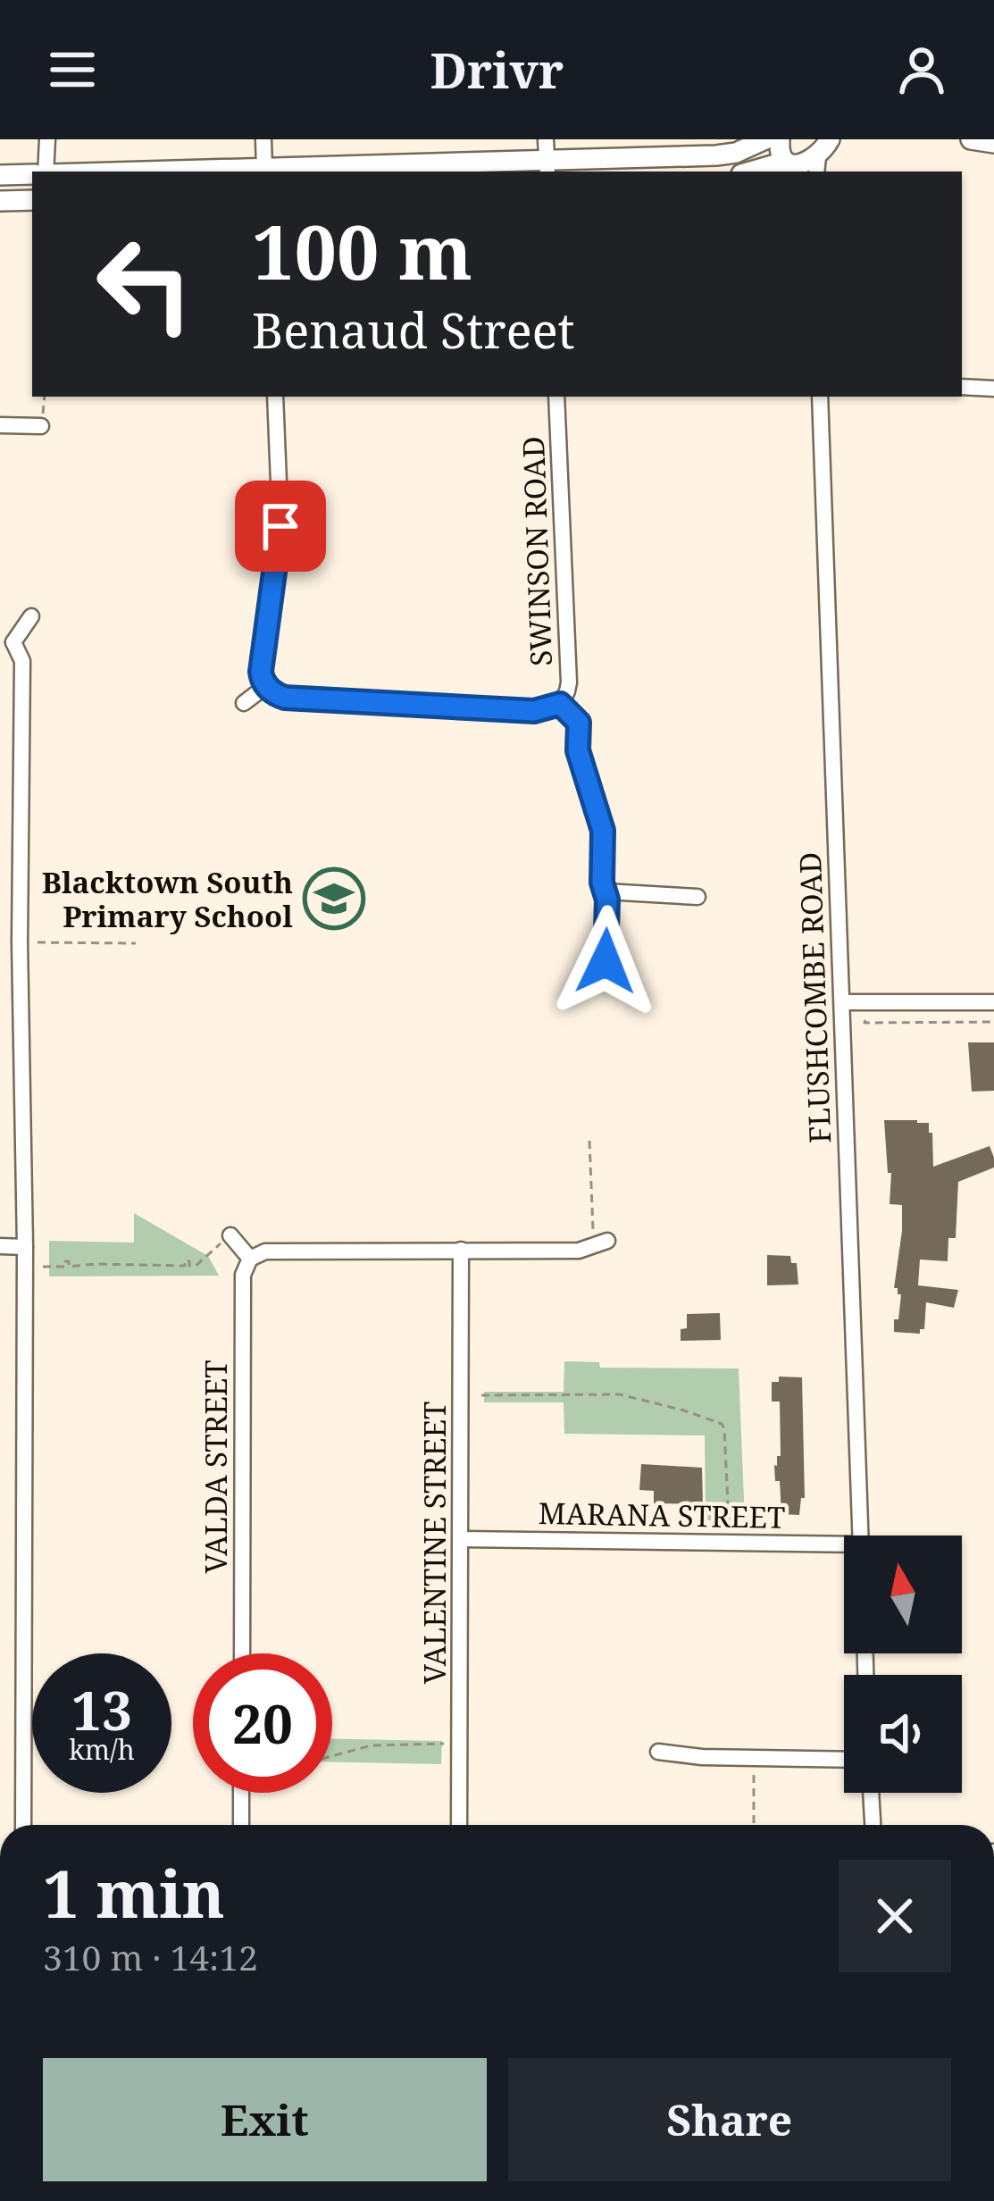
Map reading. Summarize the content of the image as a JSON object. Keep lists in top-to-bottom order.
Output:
{
  "streets": {
    "street": [
      "SWINSON ROAD",
      "FLUSHCOMBE ROAD",
      "VALDA STREET",
      "MARANA STREET",
      "VALENTINE STREET"
    ]
  },
  "crossings": [
    ["MARANA STREET", "VALENTINE STREET"]
  ],
  "places": {
    "school or university": ["Blacktown South Primary School"]
  },
  "north": "top",
  "page": {
    "header": "Drivr",
    "turn": ["100 m", "Benaud Street"],
    "speed": "13 km/h",
    "limit": "20",
    "heading": ["1 min", "310 m · 14:12"],
    "buttons": ["Exit", "Share"]
  }
}
